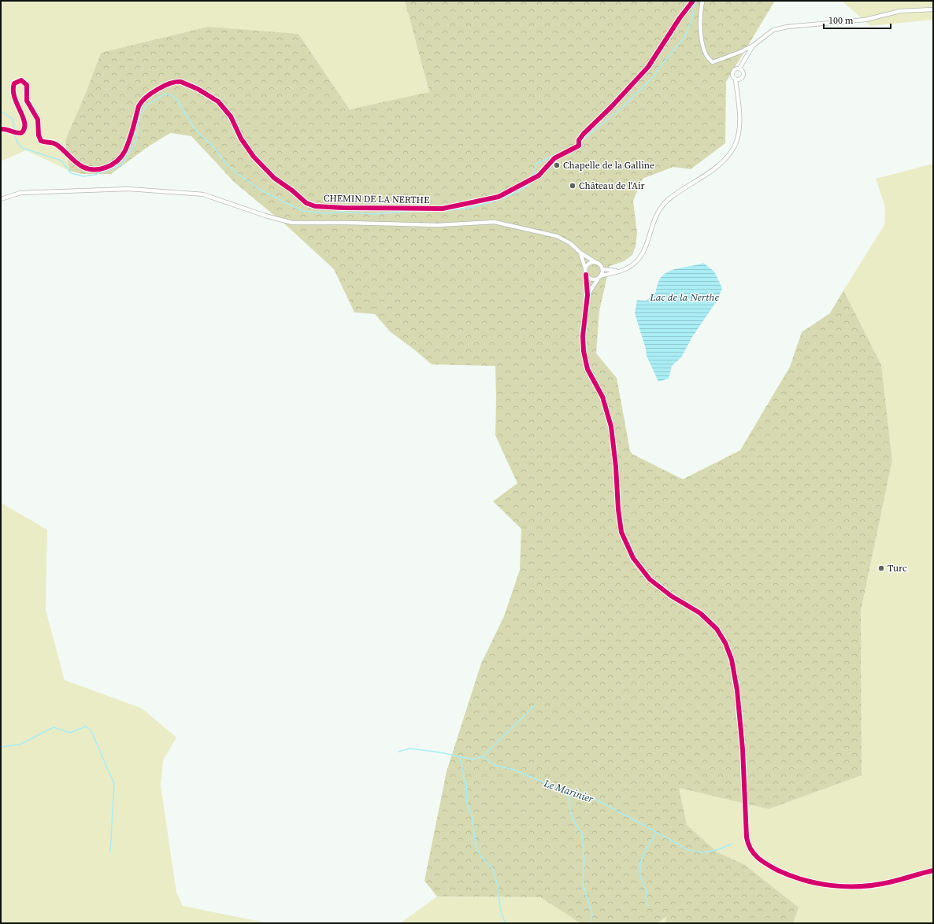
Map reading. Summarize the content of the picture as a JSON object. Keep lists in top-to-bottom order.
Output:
{
  "streets": {
    "street": ["CHEMIN DE LA NERTHE"]
  },
  "water": ["Lac de la Nerthe", "Le Marinier"],
  "places": ["Chapelle de la Galline", "Château de l'Air", "Turc"],
  "scale_bar": "100 m"
}
